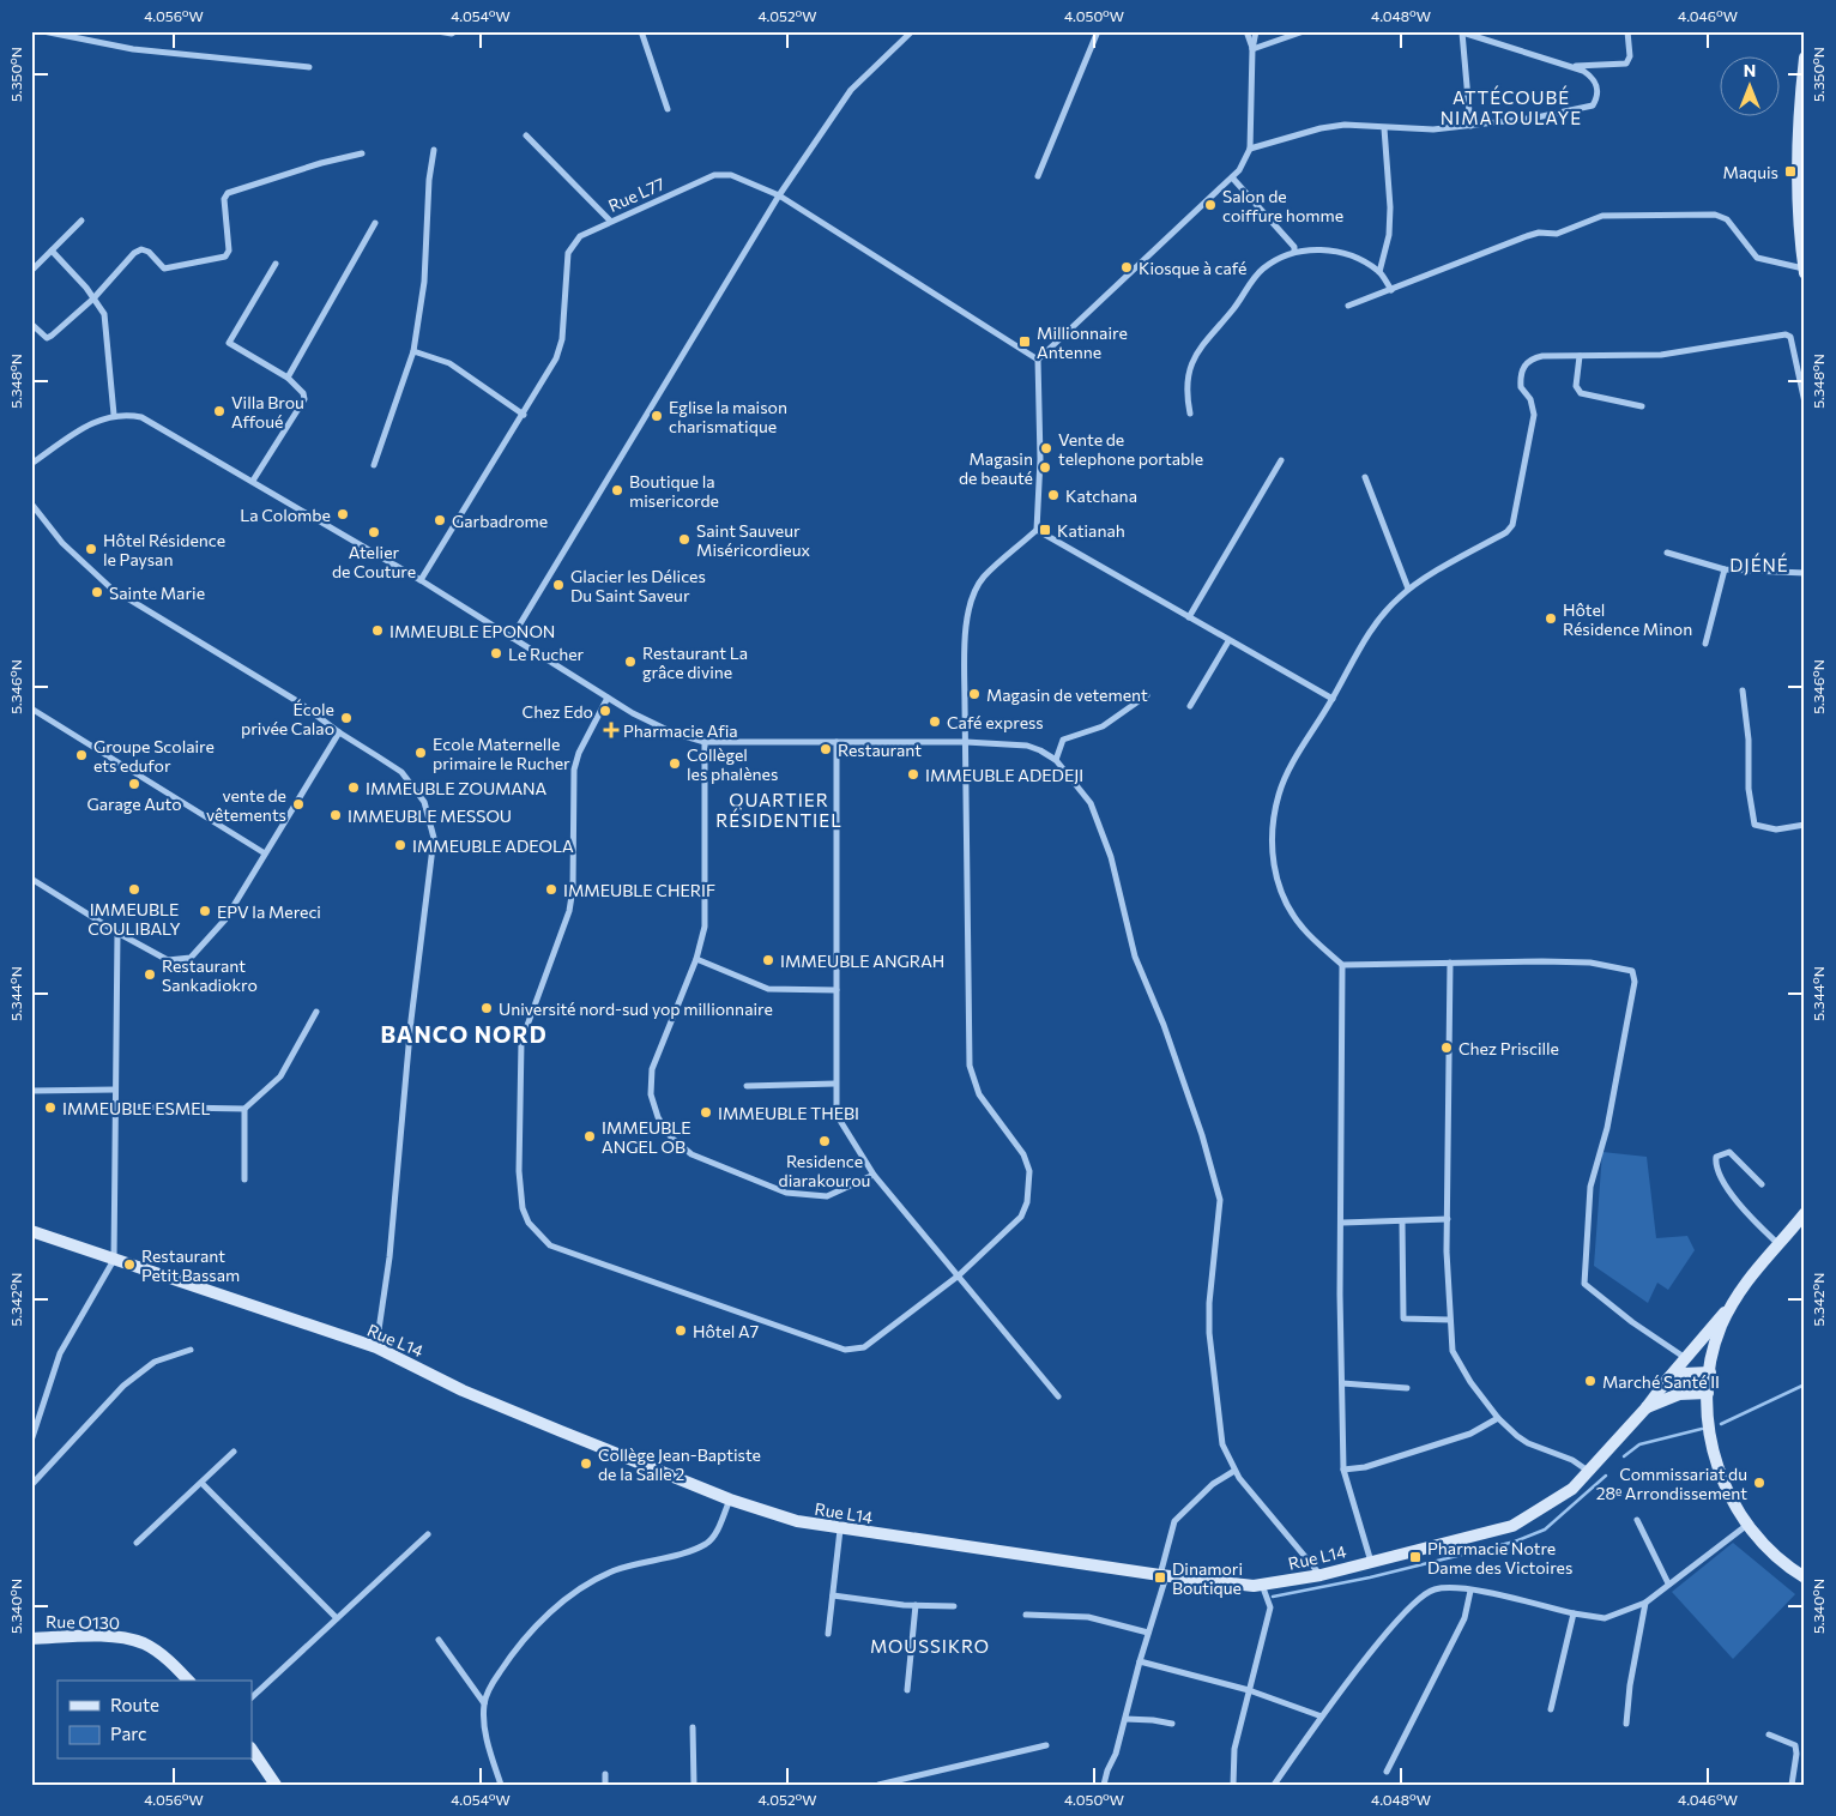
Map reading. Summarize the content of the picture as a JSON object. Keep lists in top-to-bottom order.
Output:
{
  "streets": {
    "street": ["Rue L77", "Rue L14", "Rue O130"]
  },
  "districts": [
    "ATTÉCOUBÉ NIMATOULAYE",
    "DJÉNÉ",
    "QUARTIER RÉSIDENTIEL",
    "BANCO NORD",
    "MOUSSIKRO"
  ],
  "places": {
    "transit": [
      "Maquis",
      "Millionnaire Antenne",
      "Katianah",
      "Pharmacie Notre Dame des Victoires",
      "Dinamori Boutique"
    ],
    "other": [
      "Salon de coiffure homme",
      "Kiosque à café",
      "Villa Brou Affoué",
      "Eglise la maison charismatique",
      "Vente de telephone portable",
      "Magasin de beauté",
      "Boutique la misericorde",
      "Katchana",
      "La Colombe",
      "Garbadrome",
      "Atelier de Couture",
      "Saint Sauveur Miséricordieux",
      "Hôtel Résidence le Paysan",
      "Glacier les Délices Du Saint Saveur",
      "Sainte Marie",
      "Hôtel Résidence Minon",
      "IMMEUBLE EPONON",
      "Le Rucher",
      "Restaurant La grâce divine",
      "Magasin de vetement",
      "Chez Edo",
      "École privée Calao",
      "Café express",
      "Restaurant",
      "Ecole Maternelle primaire le Rucher",
      "Groupe Scolaire ets edufor",
      "Collègel les phalènes",
      "IMMEUBLE ADEDEJI",
      "Garage Auto",
      "IMMEUBLE ZOUMANA",
      "vente de vêtements",
      "IMMEUBLE MESSOU",
      "IMMEUBLE ADEOLA",
      "IMMEUBLE COULIBALY",
      "IMMEUBLE CHERIF",
      "EPV la Mereci",
      "IMMEUBLE ANGRAH",
      "Restaurant Sankadiokro",
      "Université nord-sud yop millionnaire",
      "Chez Priscille",
      "IMMEUBLE ESMEL",
      "IMMEUBLE THEBI",
      "IMMEUBLE ANGEL OB",
      "Residence diarakourou",
      "Restaurant Petit Bassam",
      "Hôtel A7",
      "Marché Santé II",
      "Collège Jean-Baptiste de la Salle 2",
      "Commissariat du 28ᵉ Arrondissement"
    ],
    "health": ["Pharmacie Afia"]
  },
  "legend": ["Route", "Parc"],
  "north": "top",
  "coordinates": [
    "4.056°W",
    "4.054°W",
    "4.052°W",
    "4.050°W",
    "4.048°W",
    "4.046°W",
    "5.350°N",
    "5.348°N",
    "5.346°N",
    "5.344°N",
    "5.342°N",
    "5.340°N"
  ]
}
